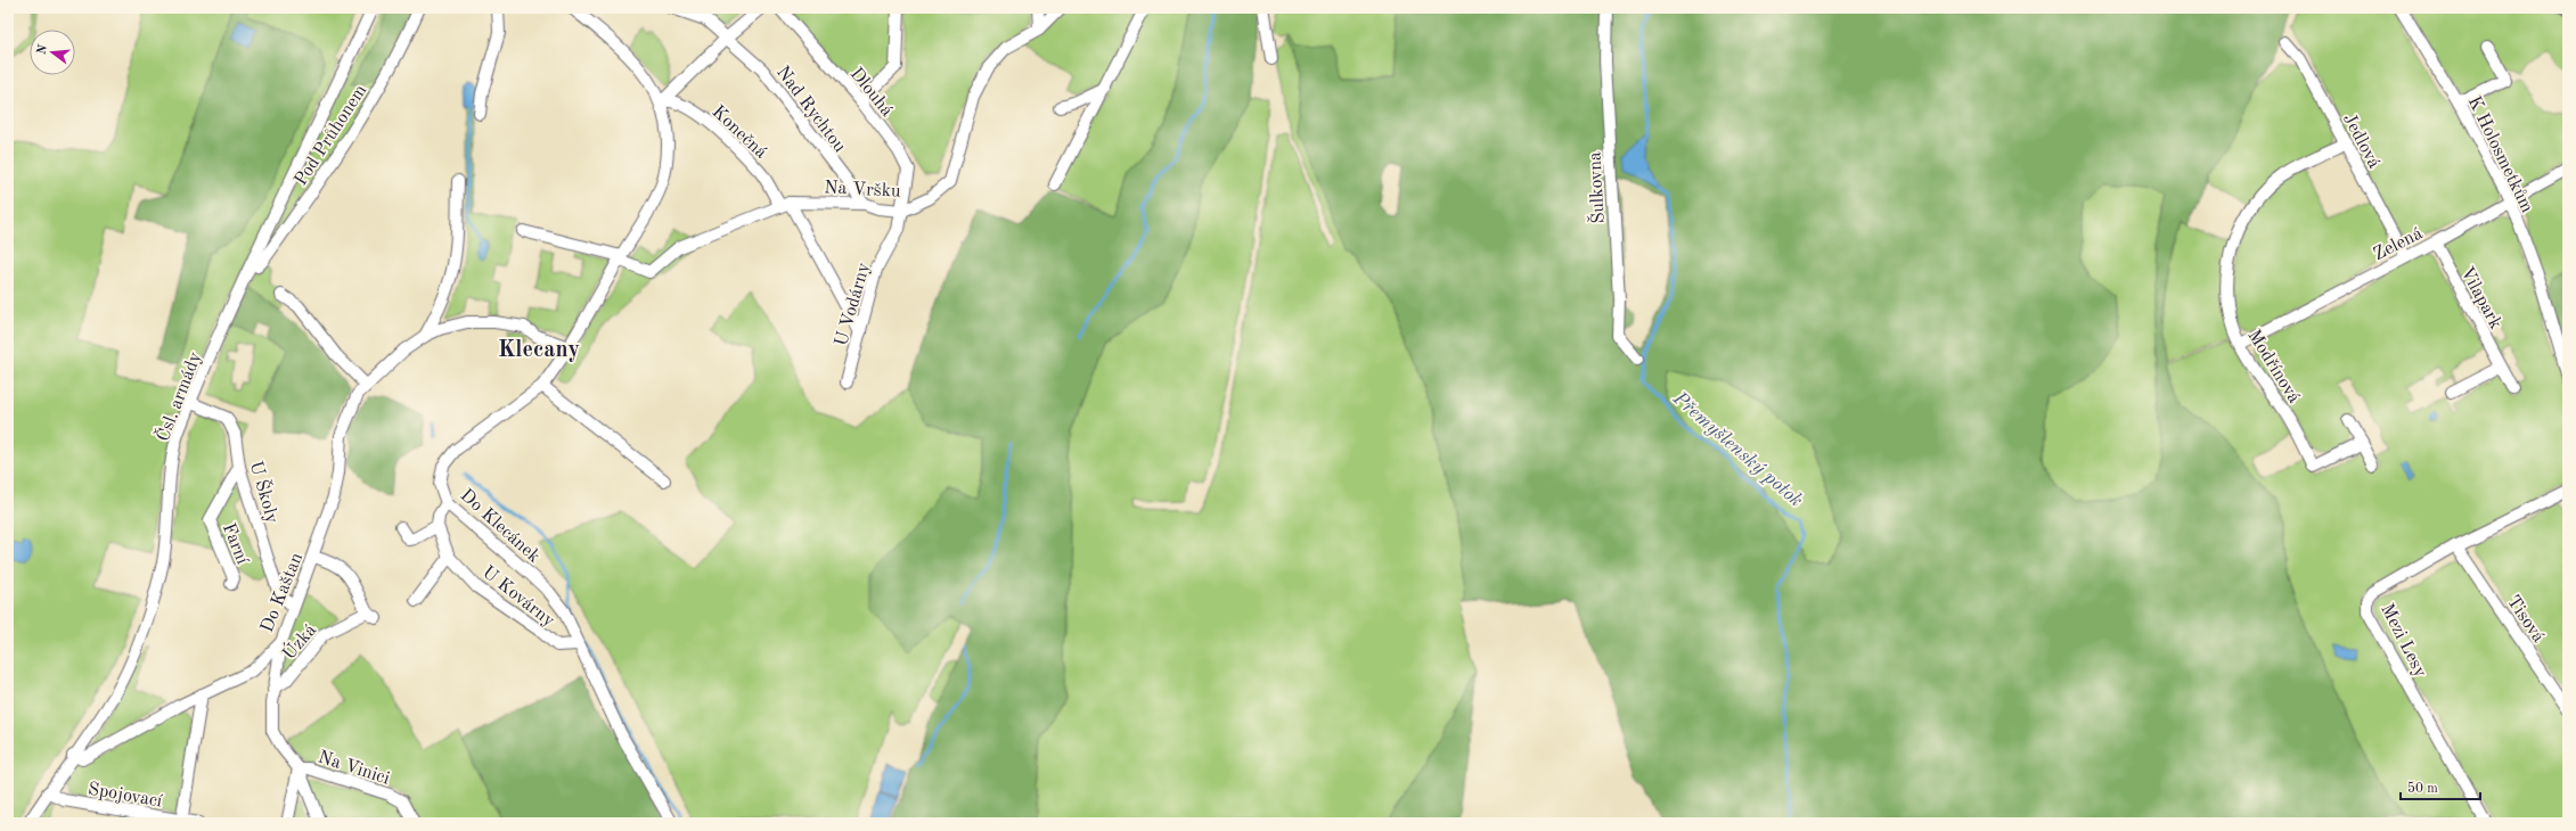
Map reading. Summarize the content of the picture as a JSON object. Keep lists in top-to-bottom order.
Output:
{
  "streets": {
    "street": [
      "Dlouhá",
      "Nad Rychtou",
      "Konečná",
      "Pod Průhonem",
      "Jedlová",
      "K Holosmetkům",
      "Na Vršku",
      "Šulkovna",
      "Zelená",
      "Vilapark",
      "U Vodárny",
      "Modřínová",
      "Čsl. armády",
      "U Školy",
      "Do Klecánek",
      "Farní",
      "Do Kaštan",
      "U Kovárny",
      "Tisová",
      "Mezi Lesy",
      "Úzká",
      "Na Vinici",
      "Spojovací"
    ]
  },
  "crossings": [
    ["Dlouhá", "Na Vršku"],
    ["Dlouhá", "U Vodárny"],
    ["Nad Rychtou", "Na Vršku"],
    ["Konečná", "Na Vršku"],
    ["Konečná", "U Vodárny"],
    ["Konečná", "Do Klecánek"],
    ["Pod Průhonem", "Čsl. armády"],
    ["Jedlová", "Zelená"],
    ["Jedlová", "Modřínová"],
    ["K Holosmetkům", "Zelená"],
    ["Na Vršku", "U Vodárny"],
    ["Na Vršku", "Do Klecánek"],
    ["Zelená", "Vilapark"],
    ["Zelená", "Modřínová"],
    ["Čsl. armády", "U Školy"],
    ["Čsl. armády", "Do Kaštan"],
    ["Čsl. armády", "Spojovací"],
    ["U Školy", "Farní"],
    ["U Školy", "Do Kaštan"],
    ["Do Klecánek", "U Kovárny"],
    ["Do Kaštan", "Úzká"],
    ["Tisová", "Mezi Lesy"]
  ],
  "districts": ["Klecany"],
  "water": ["Přemyšlenský potok"],
  "scale_bar": "50 m",
  "north": "left"
}
